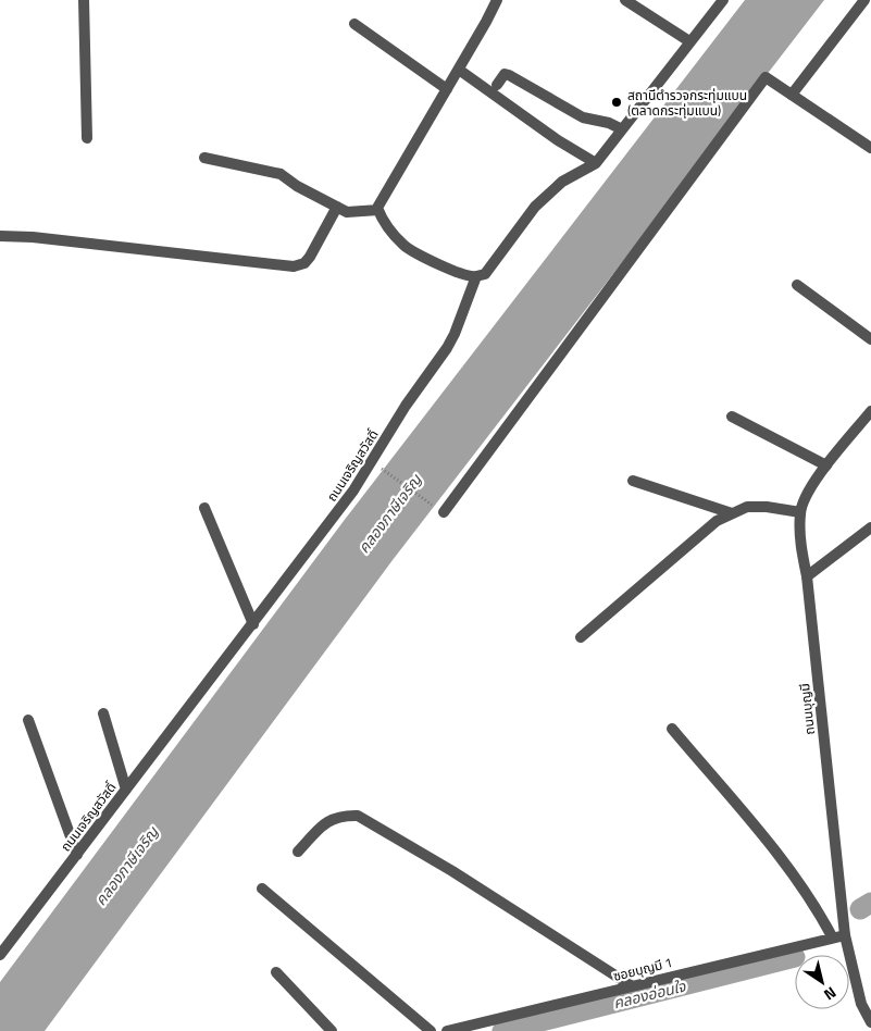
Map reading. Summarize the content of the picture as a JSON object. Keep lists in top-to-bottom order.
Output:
{
  "streets": {
    "street": ["ถนนเจริญสวัสดิ์", "ถนนบุญมี", "ซอยบุญมี 1"]
  },
  "crossings": [
    ["ถนนบุญมี", "ซอยบุญมี 1"]
  ],
  "water": ["คลองภาษีเจริญ", "คลองอ่อนใจ"],
  "places": ["สถานีตำรวจกระทุ่มแบน (ตลาดกระทุ่มแบน)"],
  "north": "bottom right"
}
